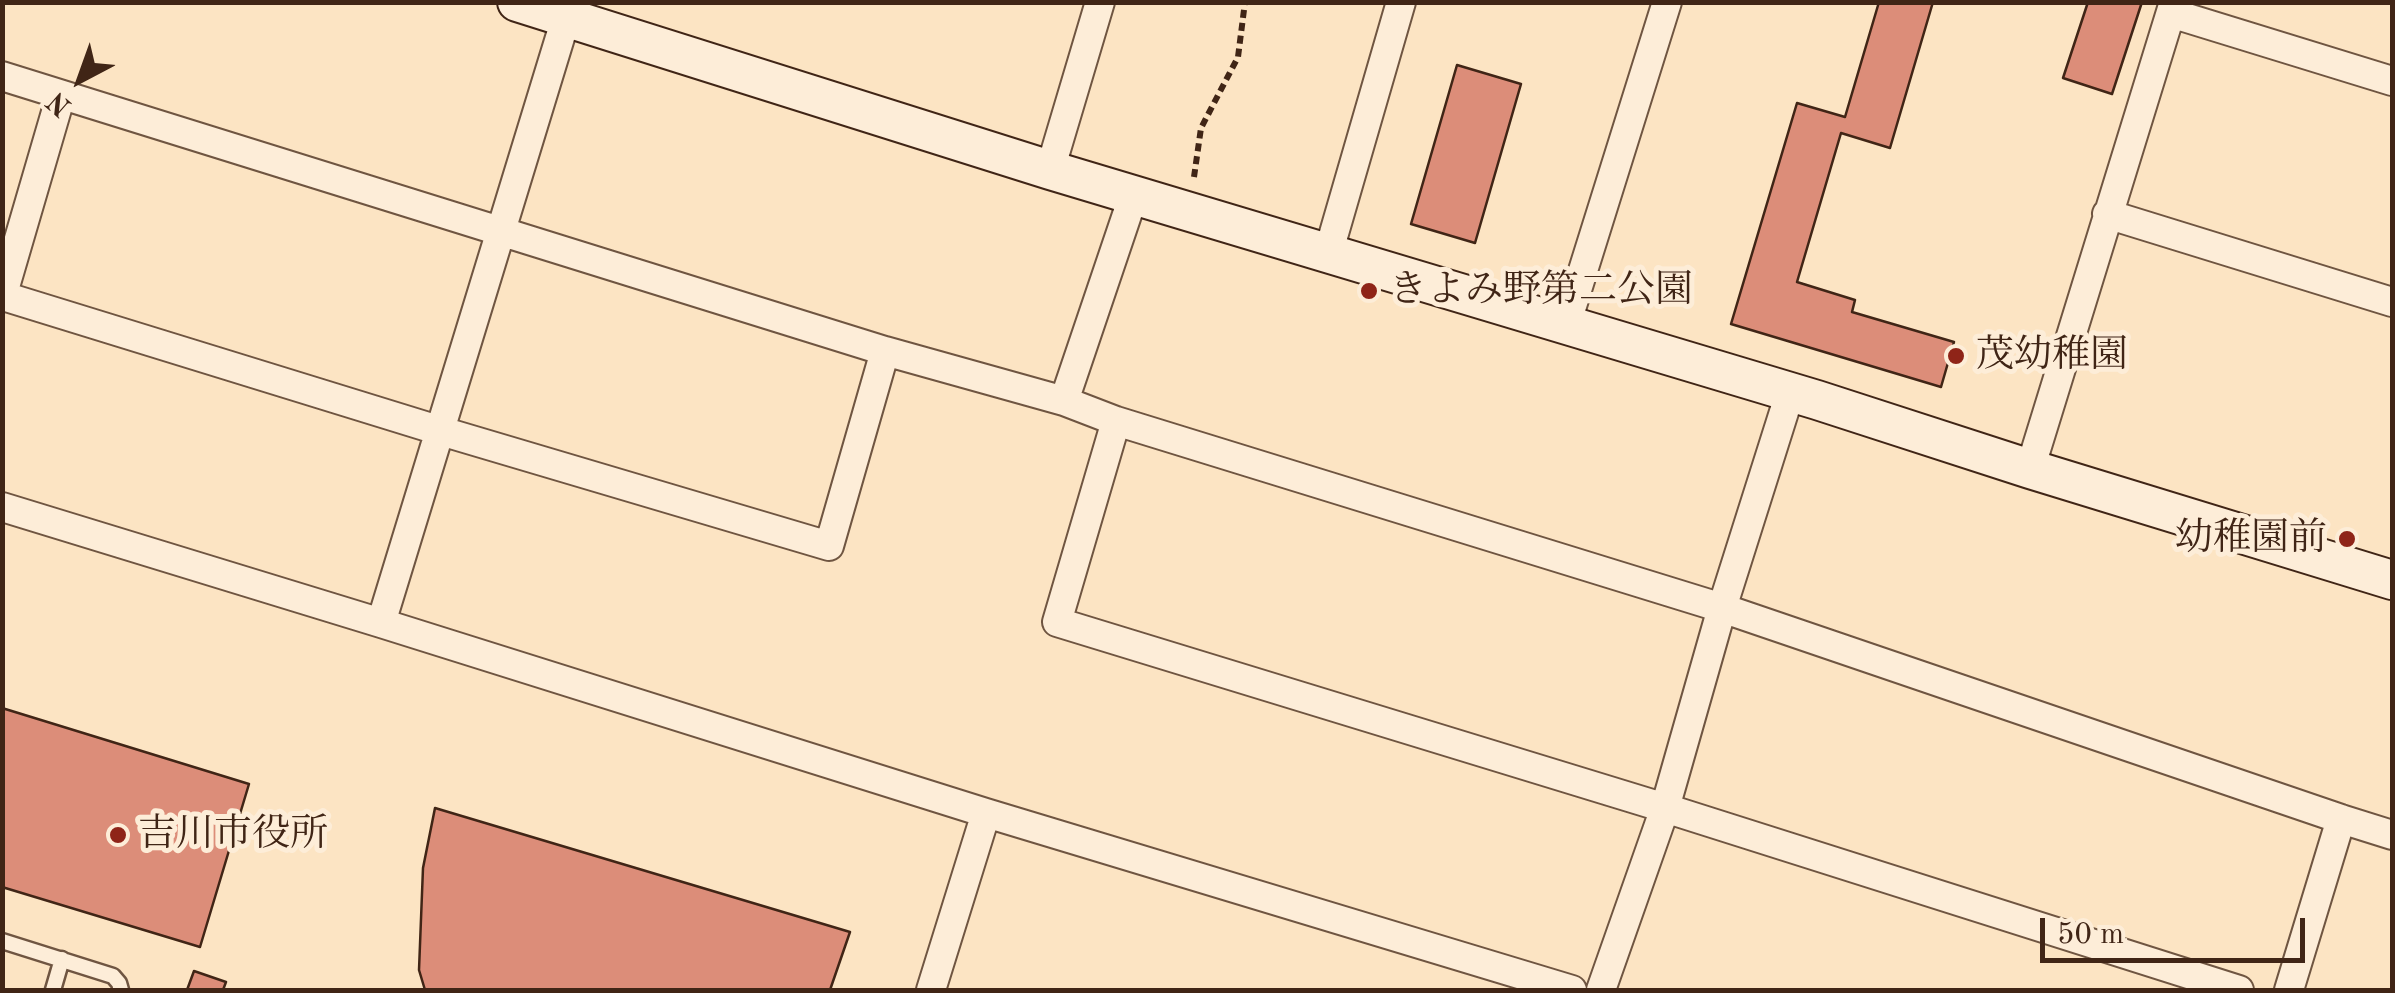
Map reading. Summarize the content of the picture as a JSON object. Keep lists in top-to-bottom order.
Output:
{
  "places": [
    "きよみ野第二公園",
    "茂幼稚園",
    "幼稚園前",
    "吉川市役所"
  ],
  "scale_bar": "50 m",
  "north": "bottom left"
}
